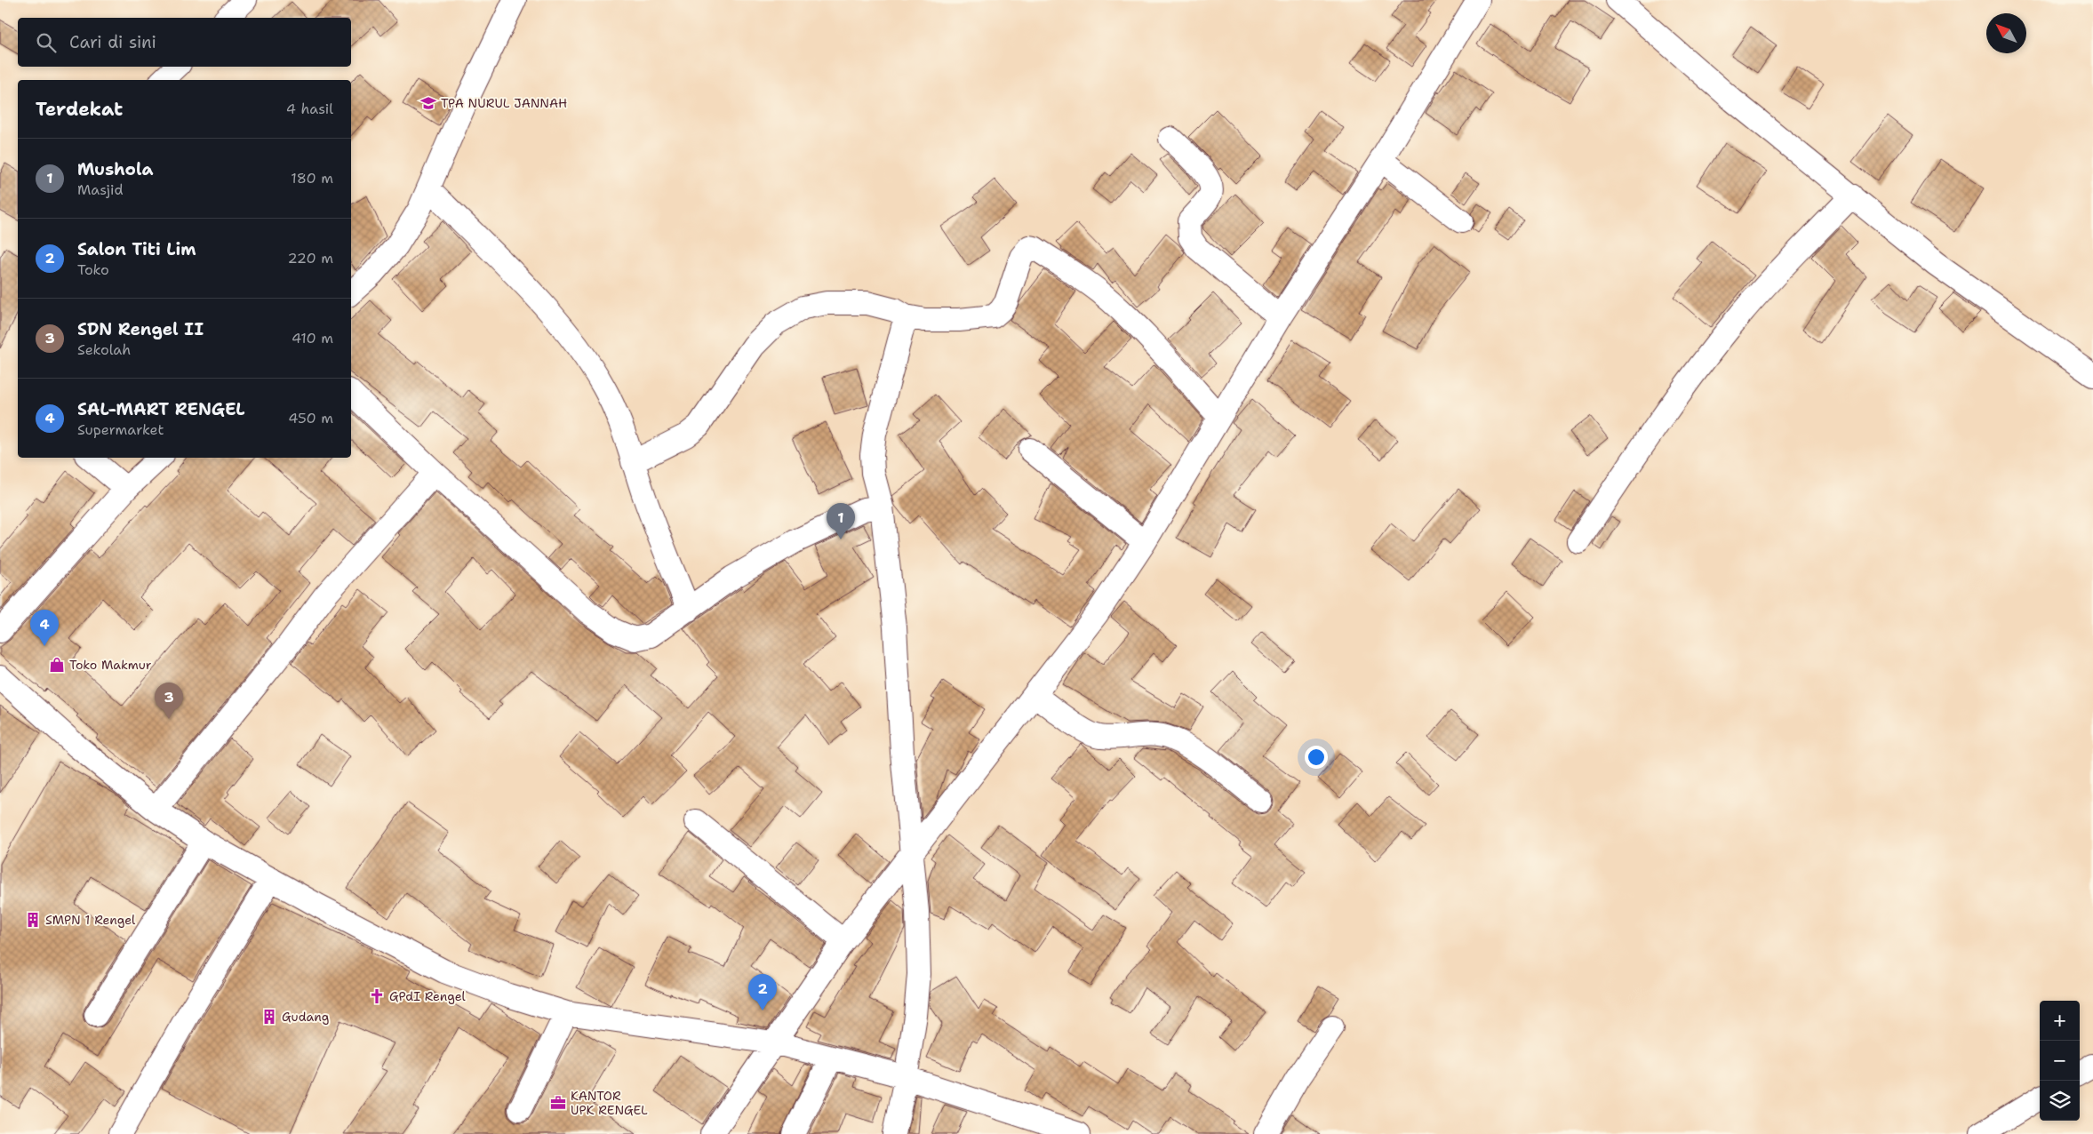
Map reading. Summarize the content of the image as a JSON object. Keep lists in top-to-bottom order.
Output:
{
  "places": {
    "school or university": ["TPA NURUL JANNAH"],
    "shop": ["Toko Makmur"],
    "building": ["SMPN 1 Rengel", "Gudang"],
    "church": ["GPdI Rengel"],
    "office": ["KANTOR UPK RENGEL"]
  },
  "north": "top left",
  "page": {
    "search": "Cari di sini",
    "heading": ["Terdekat", "4 hasil"],
    "list": [
      {
        "mark": "1",
        "name": "Mushola",
        "note": "Masjid",
        "value": "180 m"
      },
      {
        "mark": "2",
        "name": "Salon Titi Lim",
        "note": "Toko",
        "value": "220 m"
      },
      {
        "mark": "3",
        "name": "SDN Rengel II",
        "note": "Sekolah",
        "value": "410 m"
      },
      {
        "mark": "4",
        "name": "SAL-MART RENGEL",
        "note": "Supermarket",
        "value": "450 m"
      }
    ],
    "pins": [
      "1",
      "4",
      "3",
      "2"
    ],
    "map_buttons": ["+", "−"]
  }
}
